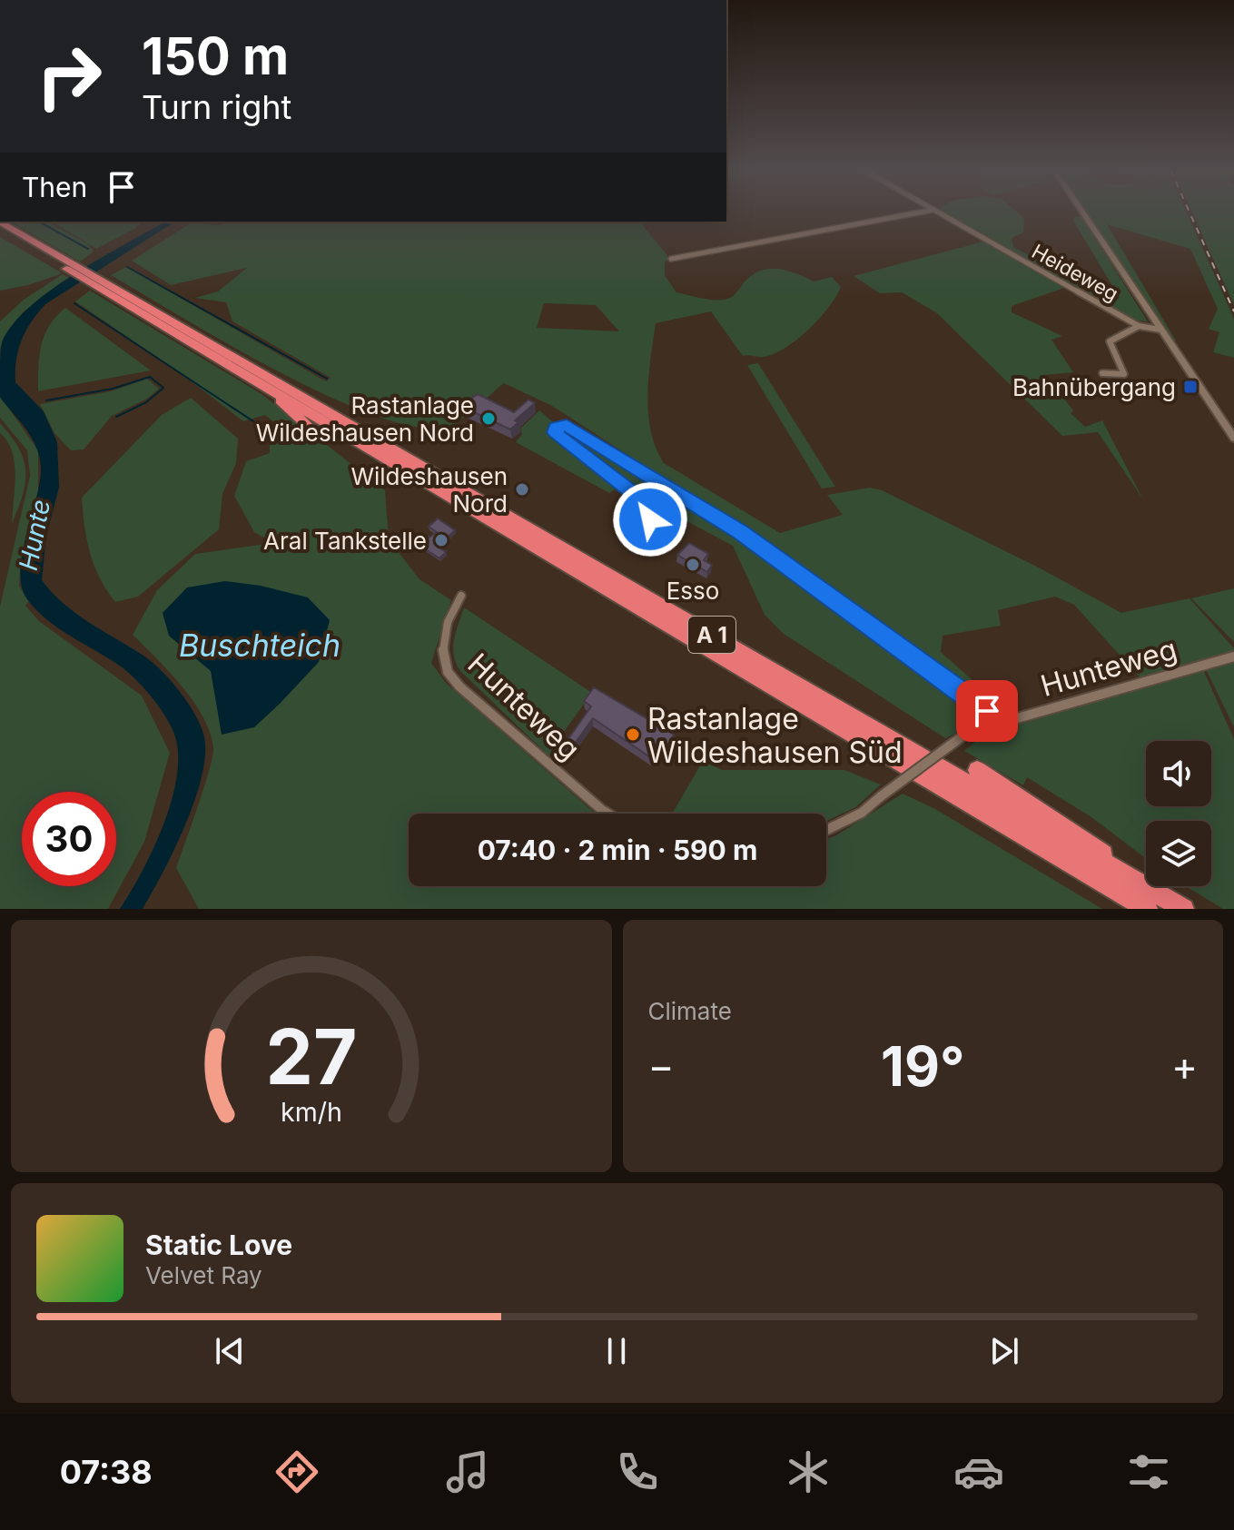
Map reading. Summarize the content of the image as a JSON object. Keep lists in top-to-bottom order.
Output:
{
  "streets": {
    "highway": ["A 1"],
    "street": ["Heideweg", "Hunteweg"]
  },
  "water": ["Hunte", "Buschteich"],
  "places": {
    "transit": ["Bahnübergang"],
    "other": [
      "Rastanlage Wildeshausen Nord",
      "Wildeshausen Nord",
      "Aral Tankstelle",
      "Esso",
      "Rastanlage Wildeshausen Süd"
    ]
  },
  "page": {
    "turn": ["150 m", "Turn right"],
    "then": "Then",
    "limit": "30",
    "trip": "07:40 · 2 min · 590 m",
    "tile": "Climate",
    "heat": ["−", "19°", "+"],
    "song": ["Static Love", "Velvet Ray"],
    "tabs": "07:38",
    "gauge": ["27", "km/h"]
  }
}
